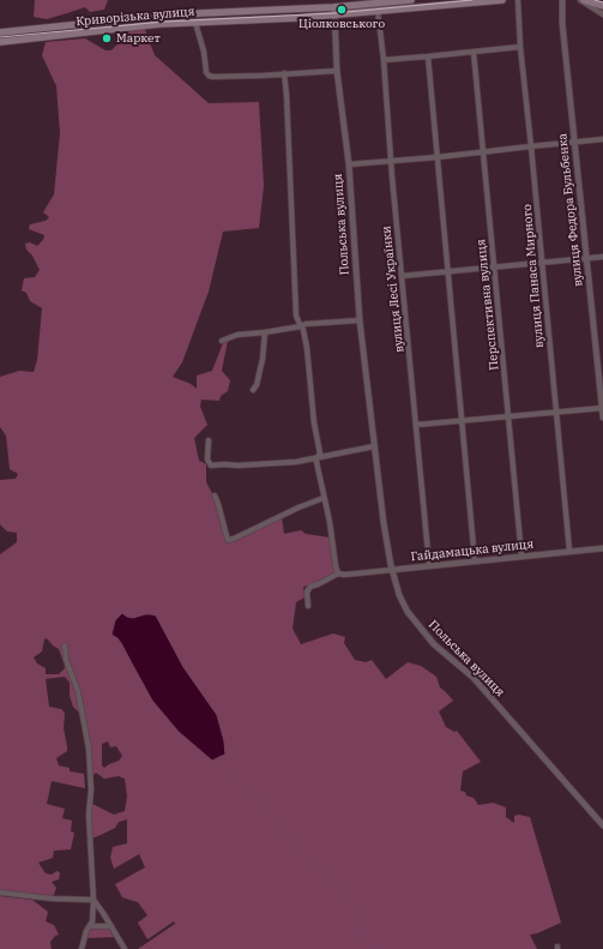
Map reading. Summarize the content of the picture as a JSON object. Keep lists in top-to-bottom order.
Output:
{
  "streets": {
    "main road": ["Криворізька вулиця"],
    "street": [
      "вулиця Федора Бульбенка",
      "Польська вулиця",
      "вулиця Панаса Мирного",
      "вулиця Лесі Українки",
      "Перспективна вулиця",
      "Гайдамацька вулиця"
    ]
  },
  "crossings": [
    ["Криворізька вулиця", "Польська вулиця"],
    ["Криворізька вулиця", "вулиця Лесі Українки"],
    ["Польська вулиця", "Гайдамацька вулиця"],
    ["вулиця Панаса Мирного", "Гайдамацька вулиця"],
    ["вулиця Лесі Українки", "Гайдамацька вулиця"],
    ["Перспективна вулиця", "Гайдамацька вулиця"]
  ],
  "places": ["Ціолковського", "Маркет"]
}
